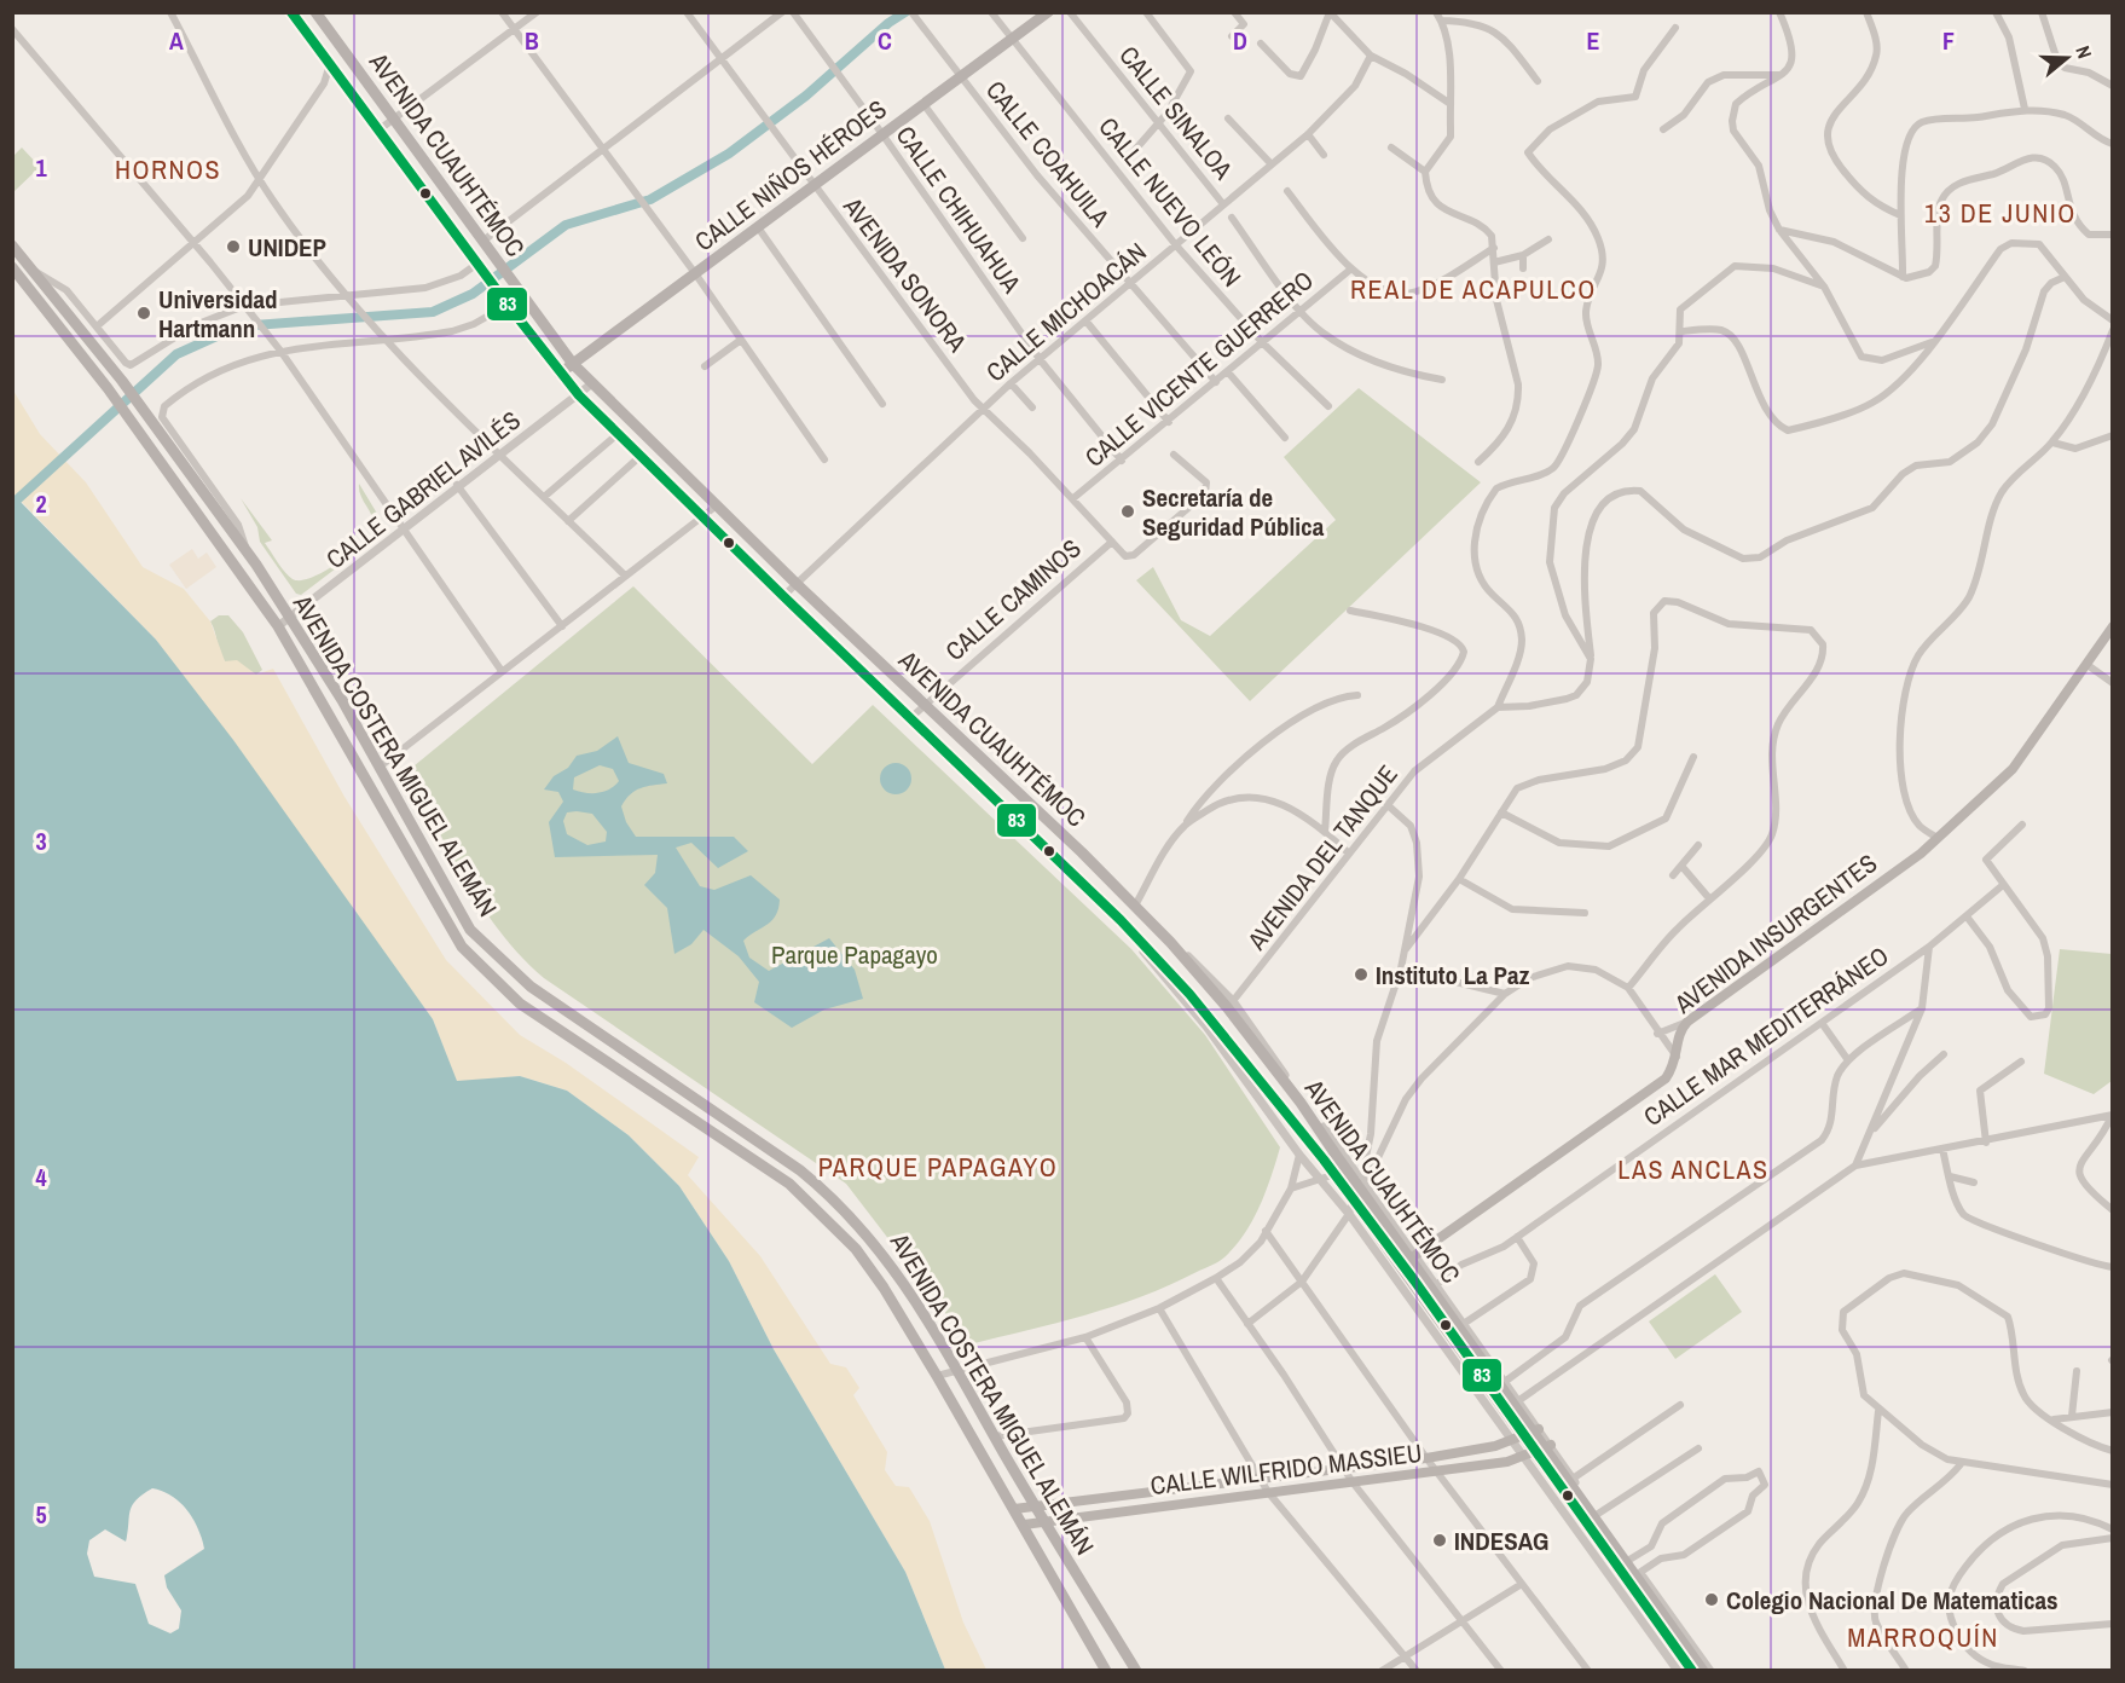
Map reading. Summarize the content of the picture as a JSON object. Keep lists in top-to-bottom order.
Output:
{
  "streets": {
    "main road": [
      "AVENIDA CUAUHTÉMOC",
      "CALLE NIÑOS HÉROES",
      "AVENIDA COSTERA MIGUEL ALEMÁN",
      "AVENIDA INSURGENTES",
      "CALLE WILFRIDO MASSIEU"
    ],
    "street": [
      "CALLE SINALOA",
      "CALLE COAHUILA",
      "CALLE NUEVO LEÓN",
      "CALLE CHIHUAHUA",
      "AVENIDA SONORA",
      "CALLE MICHOACÁN",
      "CALLE VICENTE GUERRERO",
      "CALLE GABRIEL AVILÉS",
      "CALLE CAMINOS",
      "AVENIDA DEL TANQUE",
      "CALLE MAR MEDITERRÁNEO"
    ]
  },
  "crossings": [
    ["CALLE SINALOA", "CALLE MICHOACÁN"],
    ["CALLE SINALOA", "CALLE VICENTE GUERRERO"],
    ["CALLE COAHUILA", "CALLE NIÑOS HÉROES"],
    ["CALLE COAHUILA", "CALLE MICHOACÁN"],
    ["CALLE COAHUILA", "CALLE VICENTE GUERRERO"],
    ["AVENIDA CUAUHTÉMOC", "CALLE NIÑOS HÉROES"],
    ["AVENIDA CUAUHTÉMOC", "CALLE MICHOACÁN"],
    ["AVENIDA CUAUHTÉMOC", "CALLE GABRIEL AVILÉS"],
    ["AVENIDA CUAUHTÉMOC", "CALLE CAMINOS"],
    ["CALLE NIÑOS HÉROES", "CALLE NUEVO LEÓN"],
    ["CALLE NIÑOS HÉROES", "CALLE CHIHUAHUA"],
    ["CALLE NIÑOS HÉROES", "AVENIDA SONORA"],
    ["CALLE NUEVO LEÓN", "CALLE MICHOACÁN"],
    ["CALLE NUEVO LEÓN", "CALLE VICENTE GUERRERO"],
    ["CALLE CHIHUAHUA", "CALLE MICHOACÁN"],
    ["CALLE CHIHUAHUA", "CALLE VICENTE GUERRERO"],
    ["AVENIDA SONORA", "CALLE MICHOACÁN"],
    ["AVENIDA SONORA", "CALLE VICENTE GUERRERO"],
    ["AVENIDA SONORA", "CALLE CAMINOS"],
    ["CALLE GABRIEL AVILÉS", "AVENIDA COSTERA MIGUEL ALEMÁN"],
    ["AVENIDA COSTERA MIGUEL ALEMÁN", "CALLE WILFRIDO MASSIEU"]
  ],
  "districts": [
    "HORNOS",
    "13 DE JUNIO",
    "REAL DE ACAPULCO",
    "PARQUE PAPAGAYO",
    "LAS ANCLAS",
    "MARROQUÍN"
  ],
  "parks": ["Parque Papagayo"],
  "places": [
    "UNIDEP",
    "Universidad Hartmann",
    "Secretaría de Seguridad Pública",
    "Instituto La Paz",
    "INDESAG",
    "Colegio Nacional De Matematicas"
  ],
  "lines": ["transit line 83"],
  "north": "right",
  "grid": {
    "columns": [
      "A",
      "B",
      "C",
      "D",
      "E",
      "F"
    ],
    "rows": [
      "1",
      "2",
      "3",
      "4",
      "5"
    ]
  }
}
